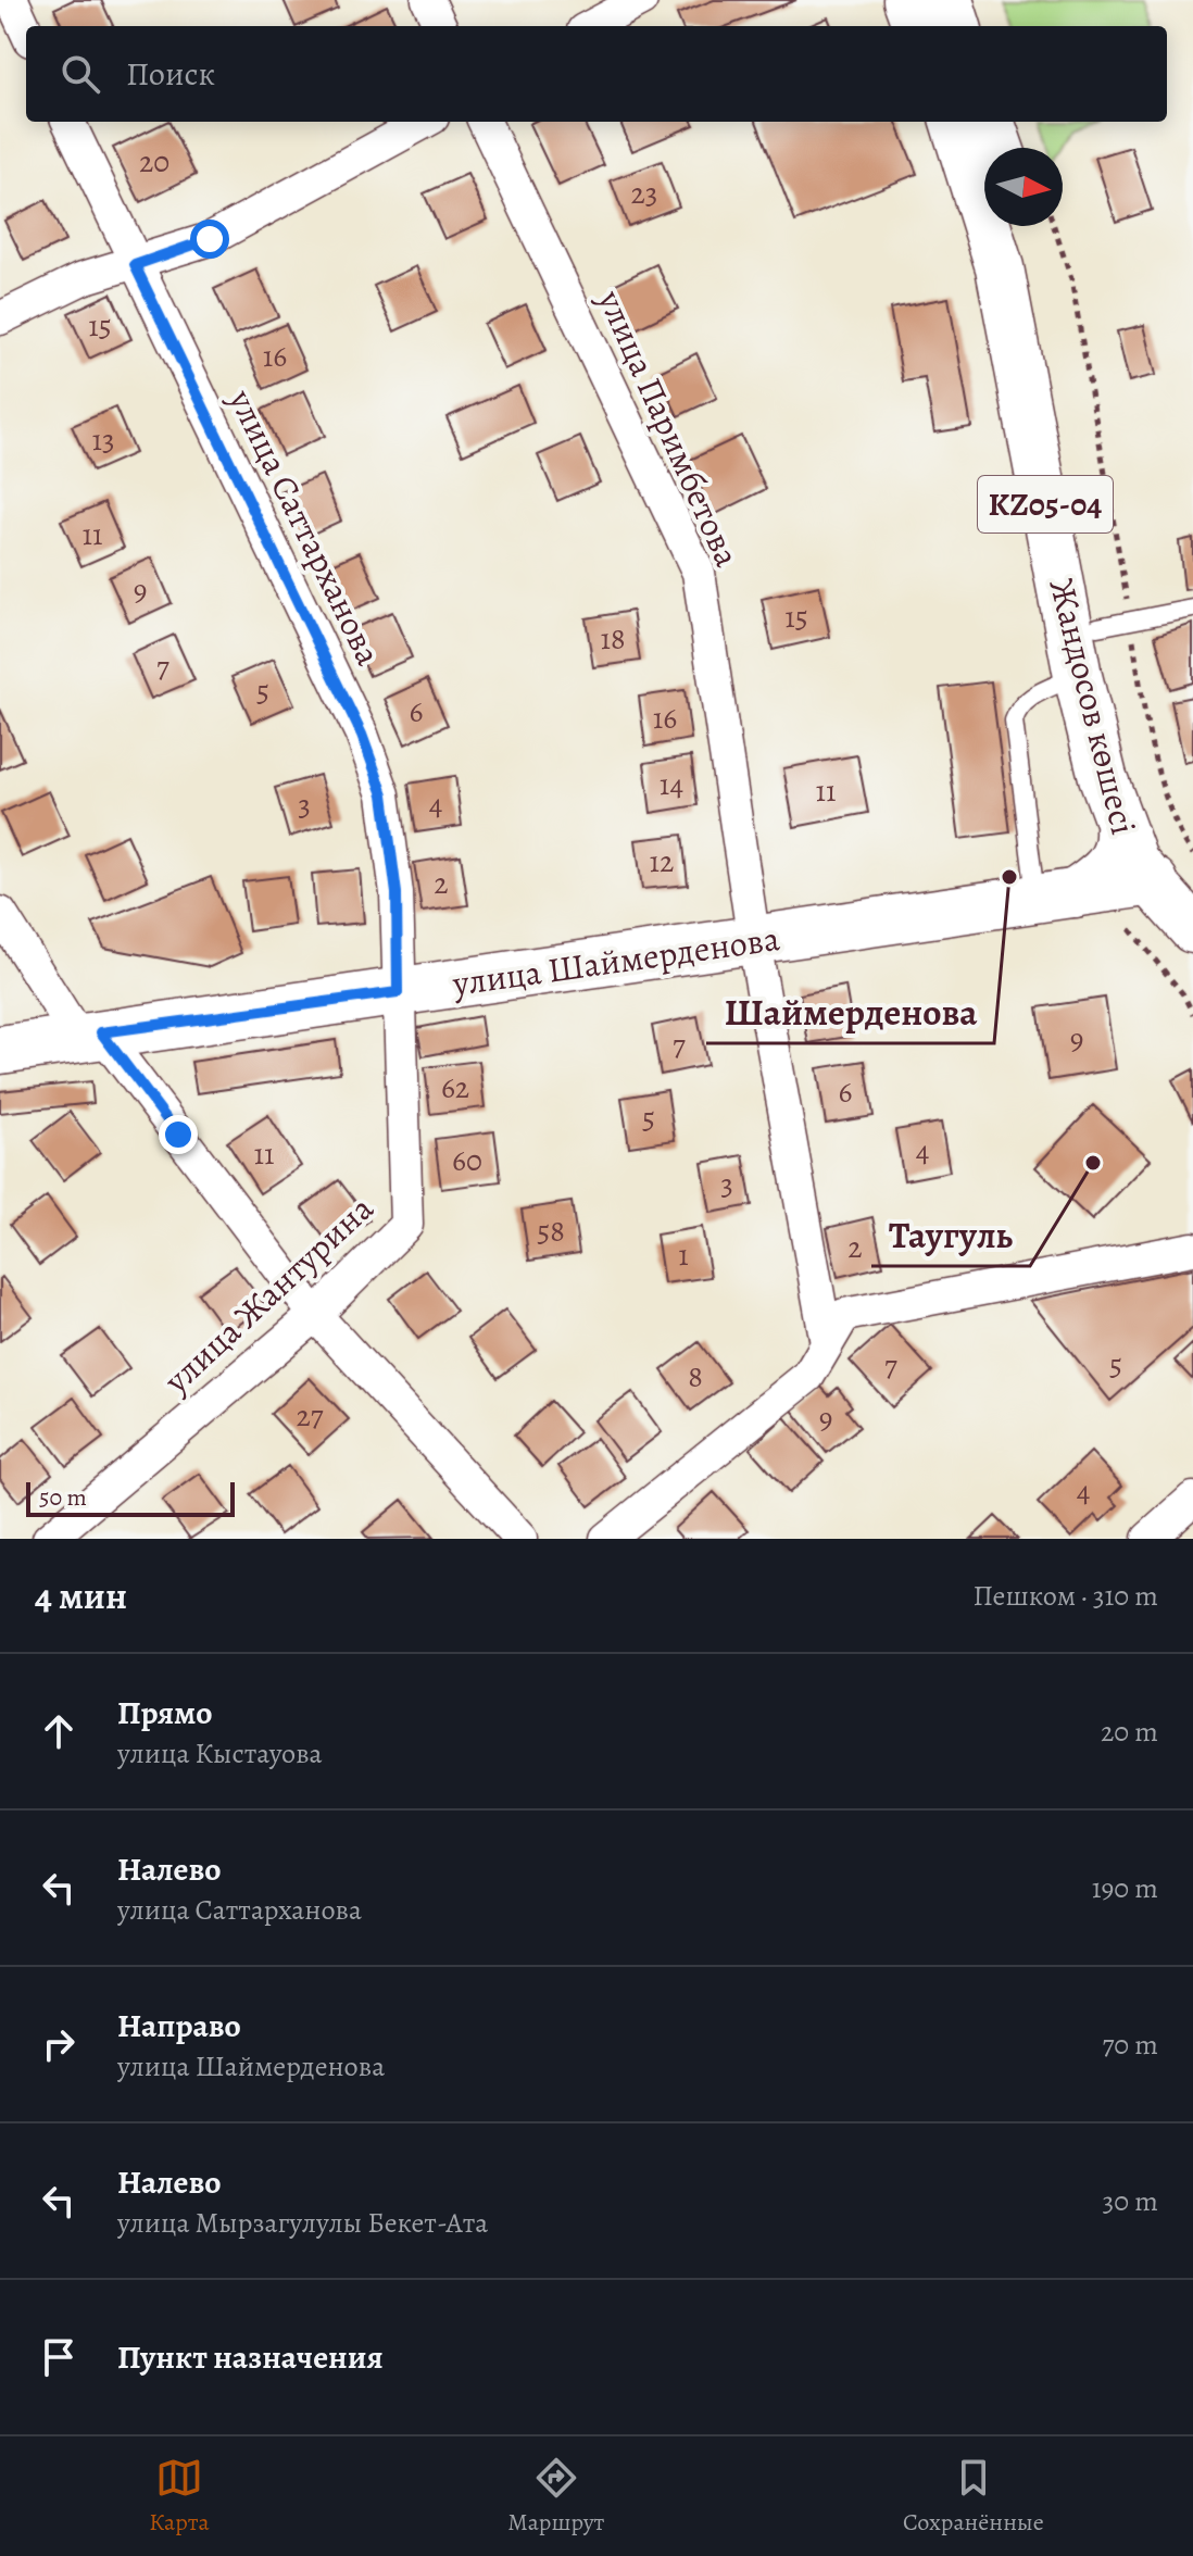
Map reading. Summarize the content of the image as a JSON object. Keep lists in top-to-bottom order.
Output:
{
  "streets": {
    "main road": ["KZ05-04", "Жандосов көшесі", "улица Шаймерденова"],
    "street": ["улица Паримбетова", "улица Саттарханова", "улица Жантурина"]
  },
  "crossings": [
    ["улица Паримбетова", "улица Шаймерденова"],
    ["улица Саттарханова", "улица Шаймерденова"],
    ["улица Саттарханова", "улица Жантурина"],
    ["Жандосов көшесі", "улица Шаймерденова"],
    ["улица Шаймерденова", "улица Жантурина"]
  ],
  "places": ["Шаймерденова", "Таугуль"],
  "house_numbers": [
    "20",
    "23",
    "15",
    "16",
    "13",
    "11",
    "9",
    "15",
    "18",
    "7",
    "5",
    "6",
    "16",
    "14",
    "11",
    "4",
    "3",
    "12",
    "2",
    "9",
    "7",
    "62",
    "6",
    "5",
    "4",
    "11",
    "60",
    "3",
    "58",
    "2",
    "1",
    "5",
    "7",
    "8",
    "27",
    "9",
    "4"
  ],
  "scale_bar": "50 m",
  "north": "right",
  "page": {
    "search": "Поиск",
    "scale": "50 m",
    "heading": ["4 мин", "Пешком · 310 m"],
    "list": [
      ["Прямо", "улица Кыстауова", "20 m"],
      ["Налево", "улица Саттарханова", "190 m"],
      ["Направо", "улица Шаймерденова", "70 m"],
      ["Налево", "улица Мырзагулулы Бекет-Ата", "30 m"],
      "Пункт назначения"
    ],
    "nav": ["Карта", "Маршрут", "Сохранённые"]
  }
}
